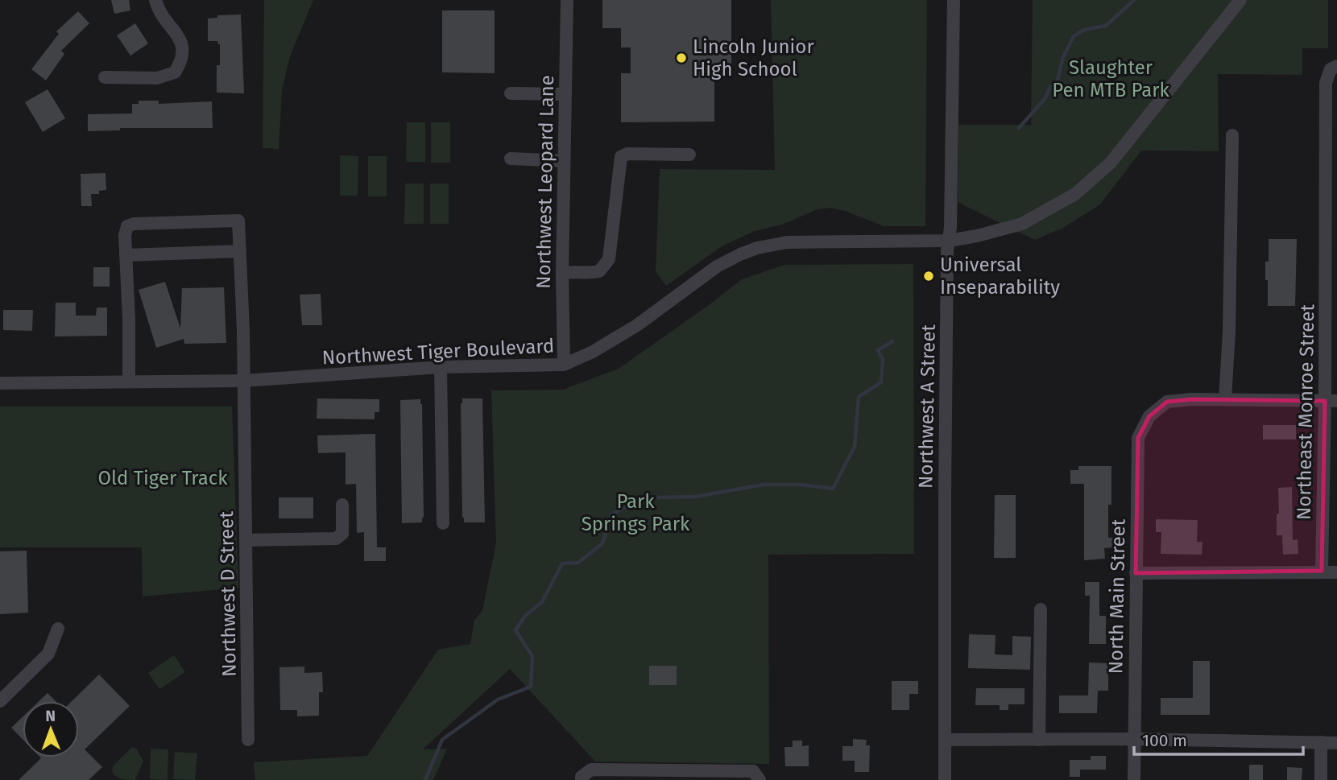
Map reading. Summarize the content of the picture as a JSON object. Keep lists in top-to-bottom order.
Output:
{
  "streets": {
    "street": [
      "Northwest Leopard Lane",
      "Northwest Tiger Boulevard",
      "Northwest A Street",
      "Northeast Monroe Street",
      "Northwest D Street",
      "North Main Street"
    ]
  },
  "crossings": [
    ["Northwest Leopard Lane", "Northwest Tiger Boulevard"],
    ["Northwest Tiger Boulevard", "Northwest A Street"],
    ["Northwest Tiger Boulevard", "Northwest D Street"]
  ],
  "parks": ["Slaughter Pen MTB Park", "Old Tiger Track", "Park Springs Park"],
  "places": ["Lincoln Junior High School", "Universal Inseparability"],
  "scale_bar": "100 m",
  "north": "top"
}
